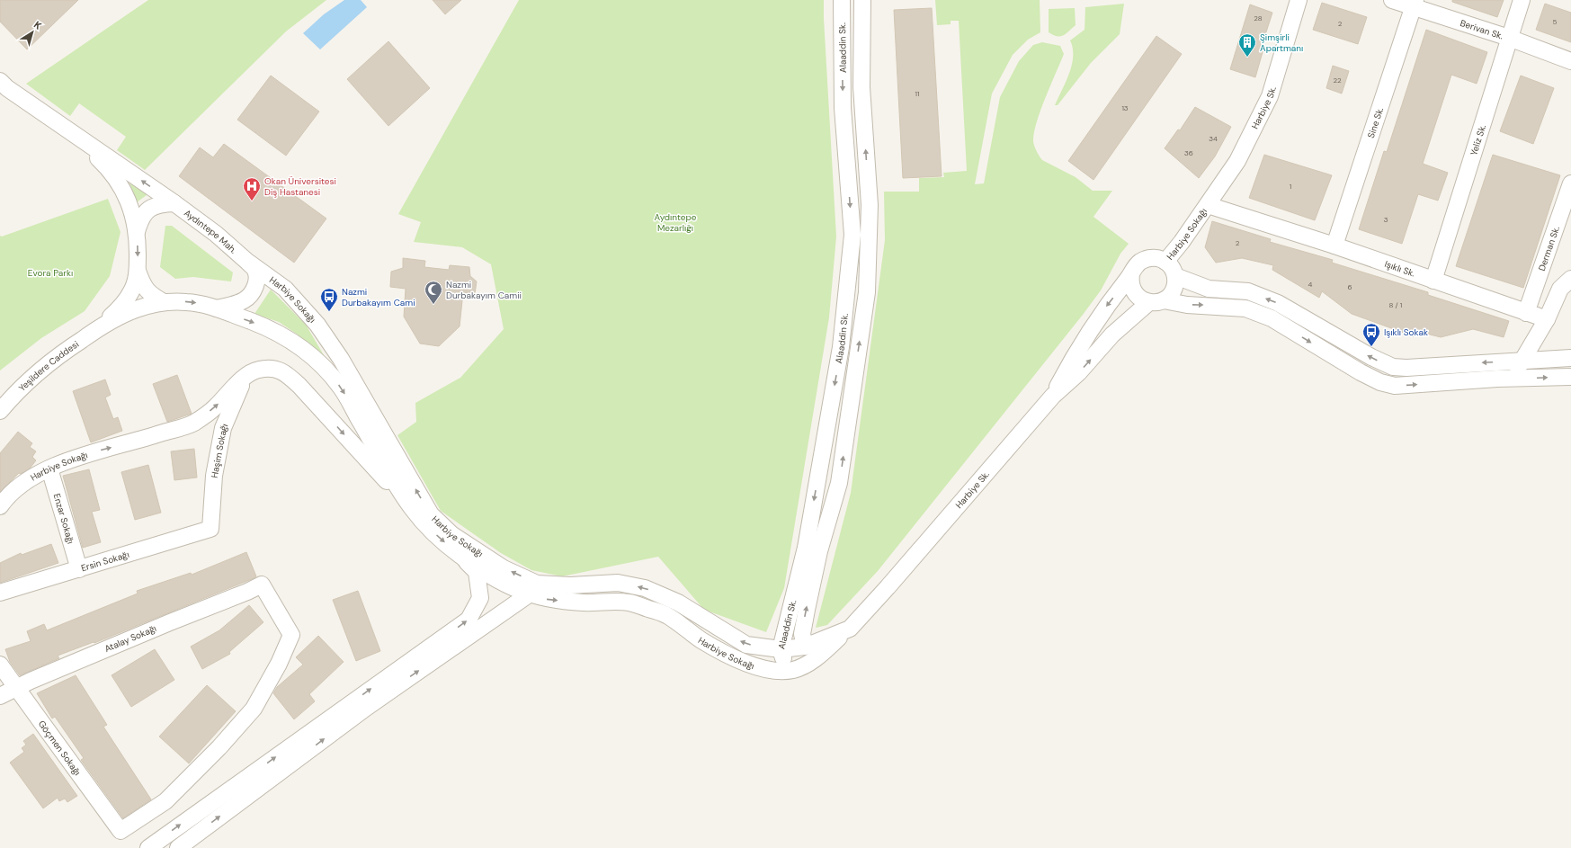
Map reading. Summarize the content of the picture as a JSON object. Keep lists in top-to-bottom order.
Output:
{
  "streets": {
    "street": [
      "Berivan Sk.",
      "Alaaddin Sk.",
      "Harbiye Sk.",
      "Sine Sk.",
      "Yeliz Sk.",
      "Aydıntepe Mah.",
      "Harbiye Sokağı",
      "Derman Sk.",
      "Işıklı Sk.",
      "Yeşildere Caddesi",
      "Haşim Sokağı",
      "Enzar Sokağı",
      "Ersin Sokağı",
      "Atalay Sokağı",
      "Göçmen Sokağı"
    ]
  },
  "crossings": [
    ["Berivan Sk.", "Sine Sk."],
    ["Berivan Sk.", "Yeliz Sk."],
    ["Alaaddin Sk.", "Harbiye Sk."],
    ["Alaaddin Sk.", "Harbiye Sokağı"],
    ["Harbiye Sk.", "Harbiye Sokağı"],
    ["Harbiye Sk.", "Işıklı Sk."],
    ["Sine Sk.", "Işıklı Sk."],
    ["Yeliz Sk.", "Işıklı Sk."],
    ["Aydıntepe Mah.", "Harbiye Sokağı"],
    ["Harbiye Sokağı", "Işıklı Sk."],
    ["Harbiye Sokağı", "Haşim Sokağı"],
    ["Harbiye Sokağı", "Enzar Sokağı"],
    ["Derman Sk.", "Işıklı Sk."],
    ["Haşim Sokağı", "Ersin Sokağı"],
    ["Enzar Sokağı", "Ersin Sokağı"],
    ["Atalay Sokağı", "Göçmen Sokağı"]
  ],
  "parks": ["Aydıntepe Mezarlığı", "Evora Parkı"],
  "places": {
    "building": ["Şimşirli Apartmanı"],
    "hospital": ["Okan Üniversitesi Diş Hastanesi"],
    "mosque": ["Nazmi Durbakayım Camii"],
    "bus stop": ["Nazmi Durbakayım Cami", "Işıklı Sokak"]
  },
  "house_numbers": [
    "28",
    "5",
    "2",
    "22",
    "11",
    "13",
    "34",
    "36",
    "1",
    "3",
    "2",
    "4",
    "6",
    "8 / 1"
  ],
  "north": "top right"
}
